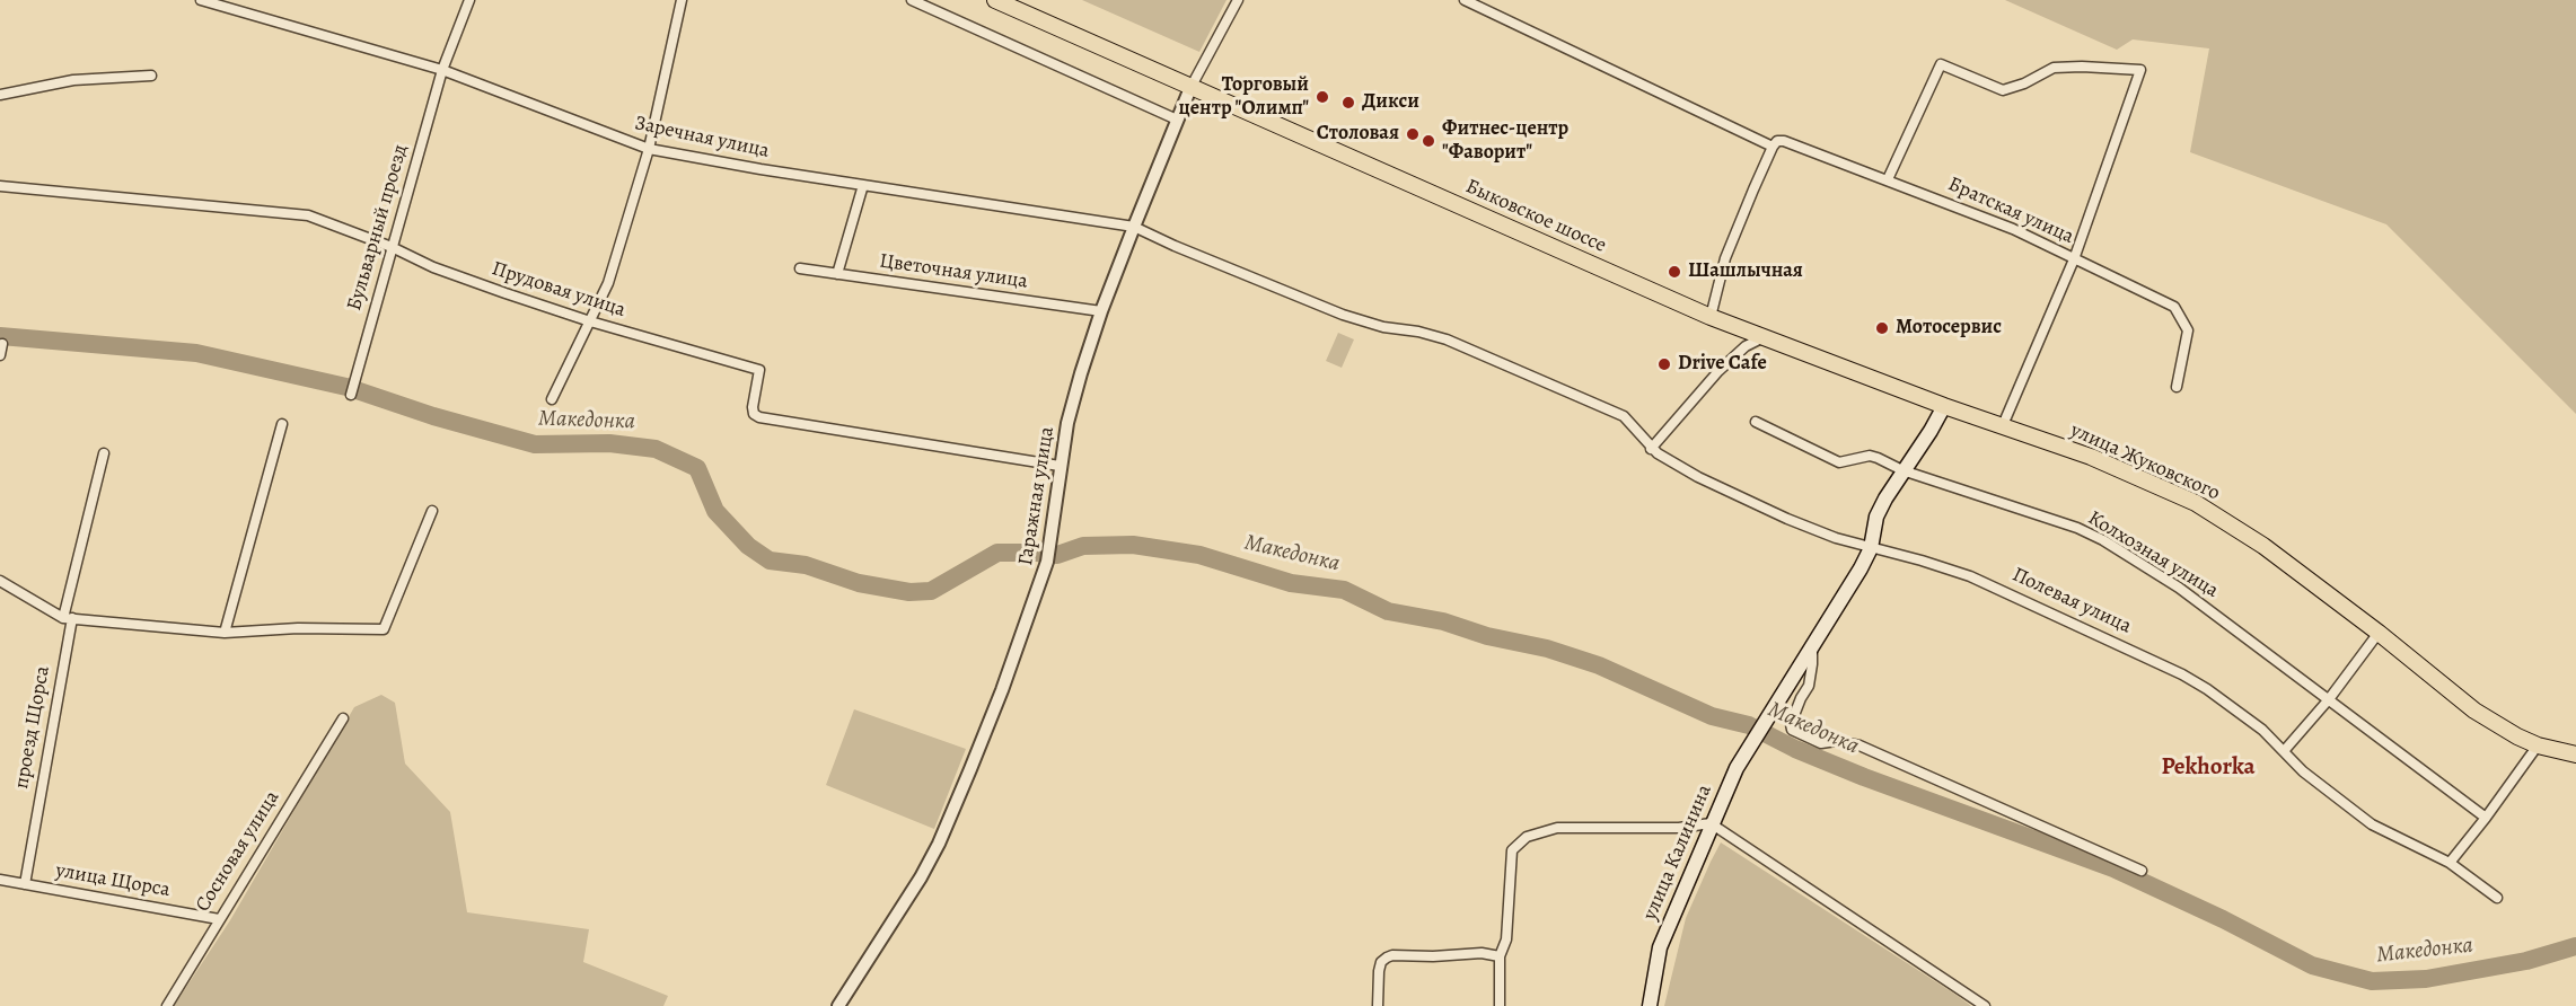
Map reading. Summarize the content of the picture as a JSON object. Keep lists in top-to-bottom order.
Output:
{
  "streets": {
    "main road": ["Быковское шоссе", "улица Жуковского", "улица Калинина"],
    "street": [
      "Заречная улица",
      "Братская улица",
      "Бульварный проезд",
      "Цветочная улица",
      "Прудовая улица",
      "Гаражная улица",
      "Колхозная улица",
      "Полевая улица",
      "проезд Щорса",
      "Сосновая улица",
      "улица Щорса"
    ]
  },
  "crossings": [
    ["Заречная улица", "Бульварный проезд"],
    ["Заречная улица", "Гаражная улица"],
    ["Заречная улица", "Полевая улица"],
    ["Быковское шоссе", "улица Жуковского"],
    ["Быковское шоссе", "Гаражная улица"],
    ["Бульварный проезд", "Прудовая улица"],
    ["Цветочная улица", "Гаражная улица"],
    ["Прудовая улица", "Гаражная улица"],
    ["улица Жуковского", "улица Калинина"],
    ["Колхозная улица", "улица Калинина"],
    ["Полевая улица", "улица Калинина"],
    ["проезд Щорса", "улица Щорса"],
    ["Сосновая улица", "улица Щорса"]
  ],
  "districts": ["Pekhorka"],
  "water": ["Македонка"],
  "places": [
    "Торговый центр \"Олимп\"",
    "Дикси",
    "Столовая",
    "Фитнес-центр \"Фаворит\"",
    "Шашлычная",
    "Мотосервис",
    "Drive Cafe"
  ]
}
